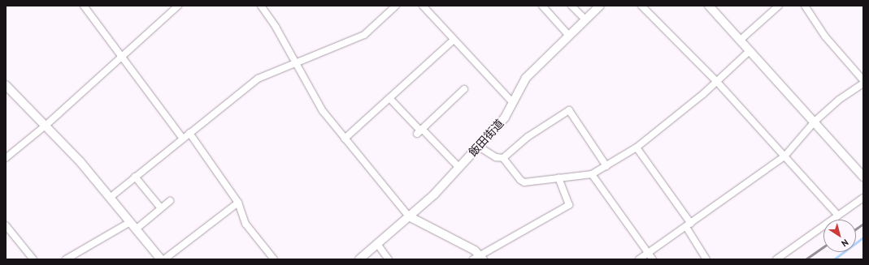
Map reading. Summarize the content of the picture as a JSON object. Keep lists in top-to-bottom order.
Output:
{
  "streets": {
    "street": ["飯田街道"]
  },
  "north": "bottom right"
}
